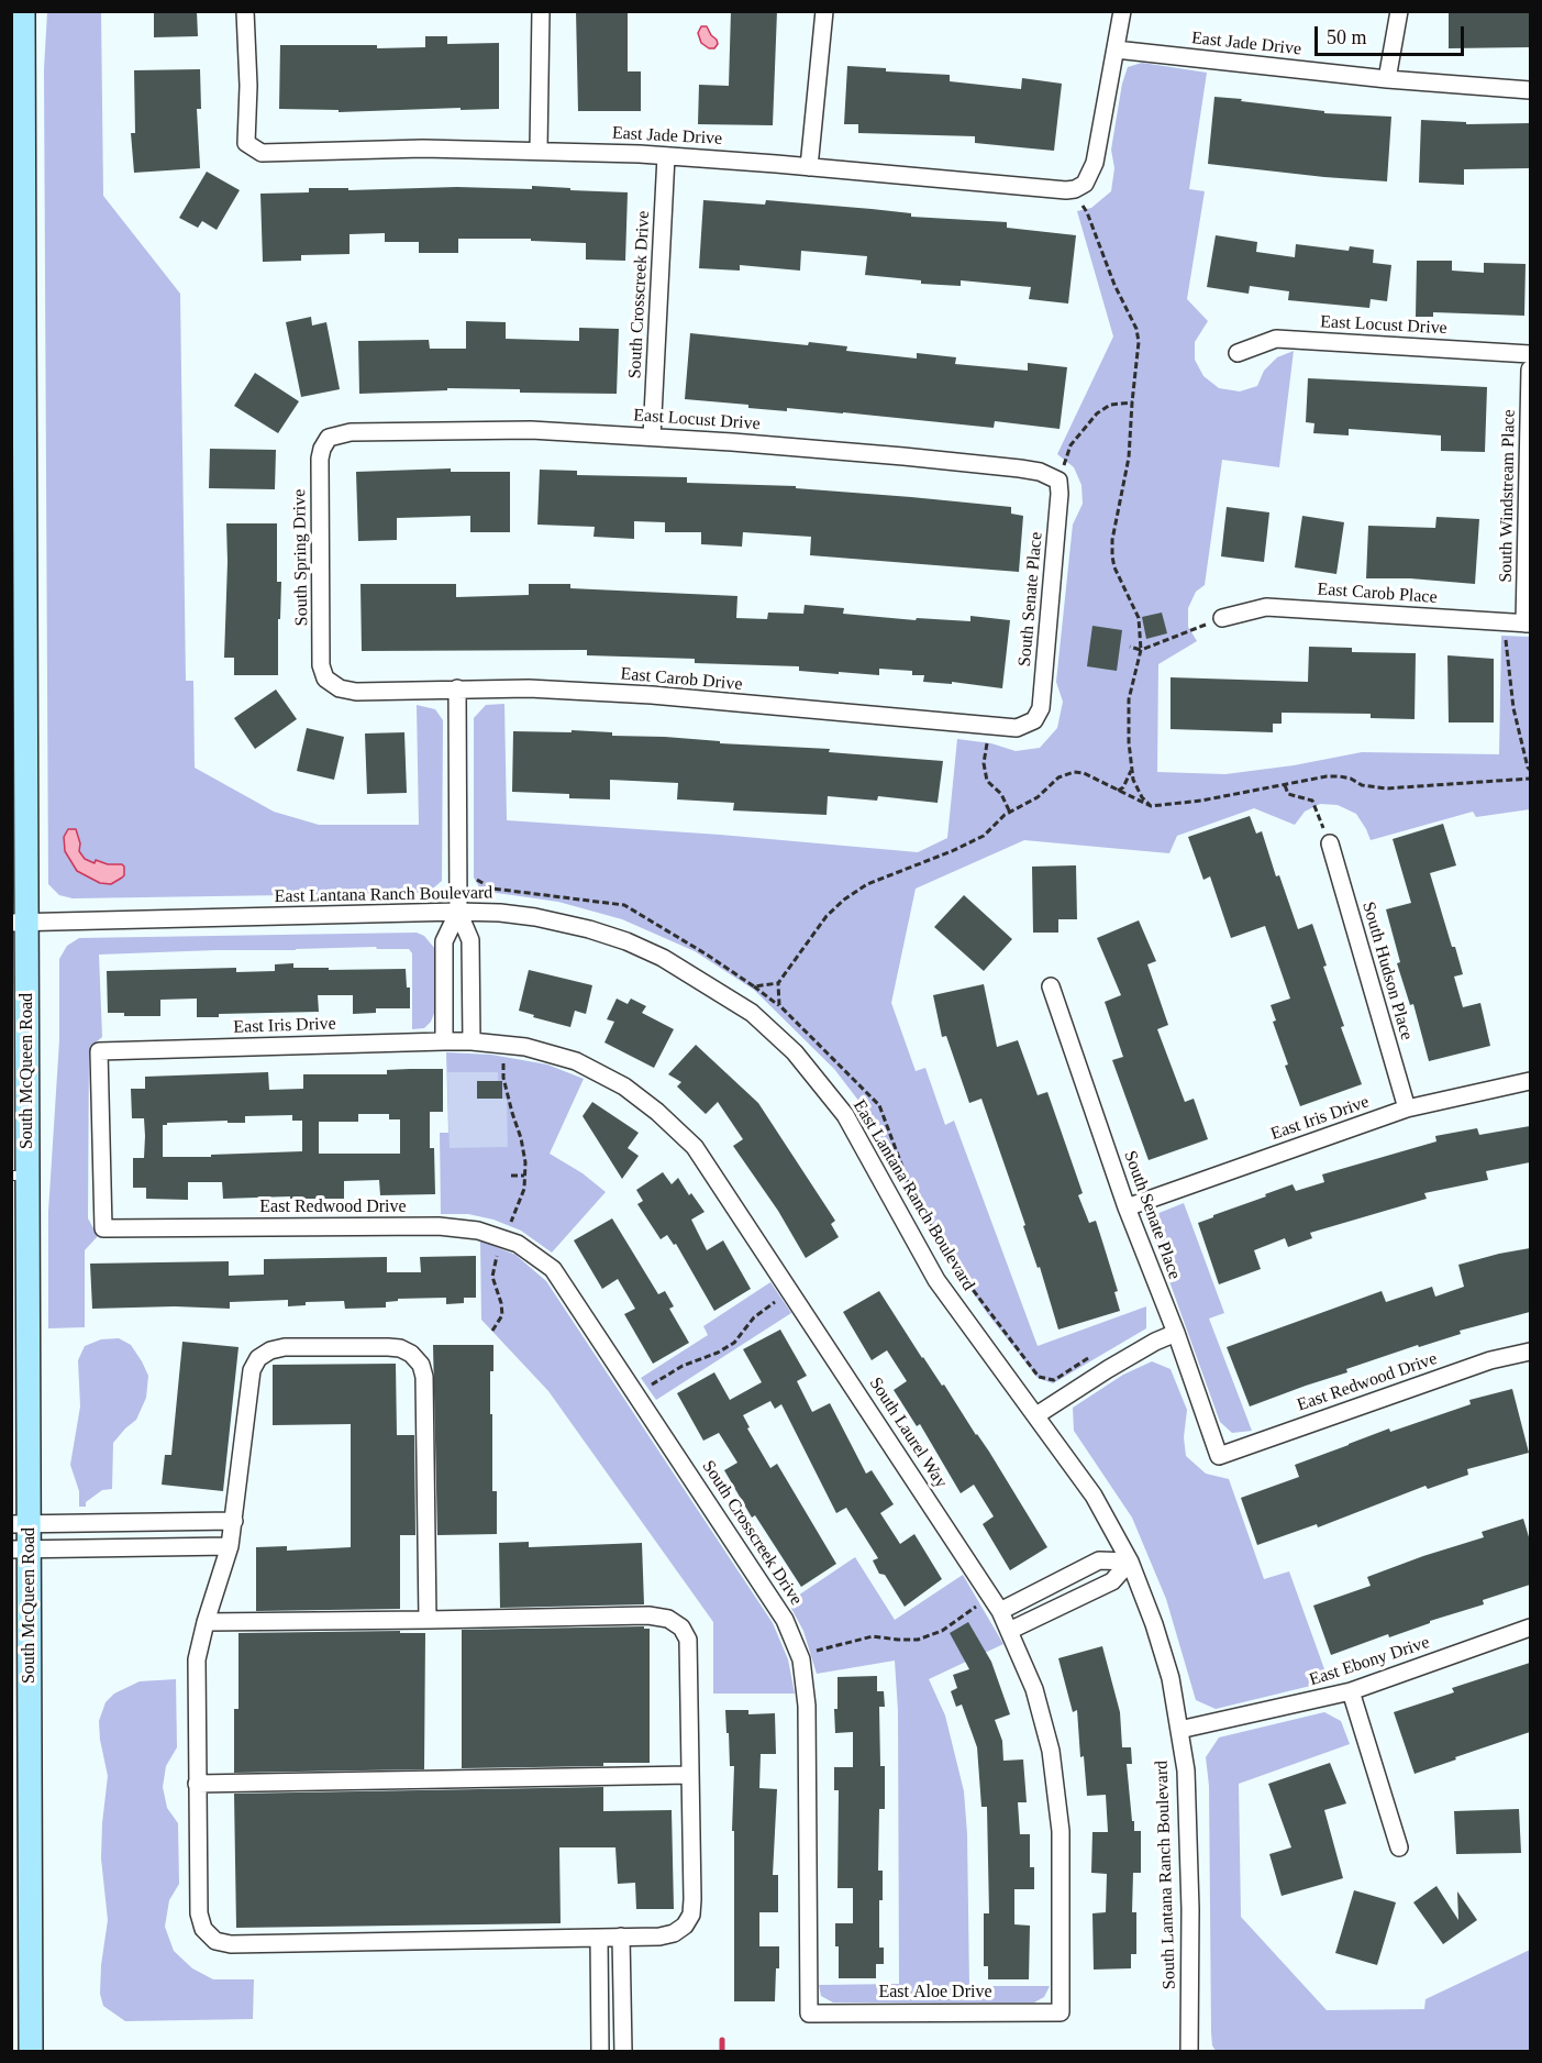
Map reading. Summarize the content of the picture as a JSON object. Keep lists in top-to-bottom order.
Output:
{
  "streets": {
    "main road": ["South McQueen Road"],
    "street": [
      "East Jade Drive",
      "South Crosscreek Drive",
      "East Locust Drive",
      "South Windstream Place",
      "South Spring Drive",
      "East Carob Place",
      "South Senate Place",
      "East Carob Drive",
      "East Lantana Ranch Boulevard",
      "South Hudson Place",
      "East Iris Drive",
      "East Redwood Drive",
      "South Laurel Way",
      "East Ebony Drive",
      "South Lantana Ranch Boulevard",
      "East Aloe Drive"
    ]
  },
  "crossings": [
    ["East Jade Drive", "South Crosscreek Drive"],
    ["South Crosscreek Drive", "East Locust Drive"],
    ["South Crosscreek Drive", "East Redwood Drive"],
    ["South Crosscreek Drive", "East Aloe Drive"],
    ["East Locust Drive", "South Spring Drive"],
    ["East Locust Drive", "South Senate Place"],
    ["South Windstream Place", "East Carob Place"],
    ["South Spring Drive", "East Carob Drive"],
    ["South Senate Place", "East Carob Drive"],
    ["South Senate Place", "East Iris Drive"],
    ["South Senate Place", "East Redwood Drive"],
    ["East Lantana Ranch Boulevard", "South McQueen Road"],
    ["East Lantana Ranch Boulevard", "South Lantana Ranch Boulevard"],
    ["South Hudson Place", "East Iris Drive"],
    ["East Iris Drive", "East Redwood Drive"],
    ["East Iris Drive", "South Laurel Way"],
    ["South Laurel Way", "East Aloe Drive"],
    ["East Ebony Drive", "South Lantana Ranch Boulevard"]
  ],
  "scale_bar": "50 m"
}
